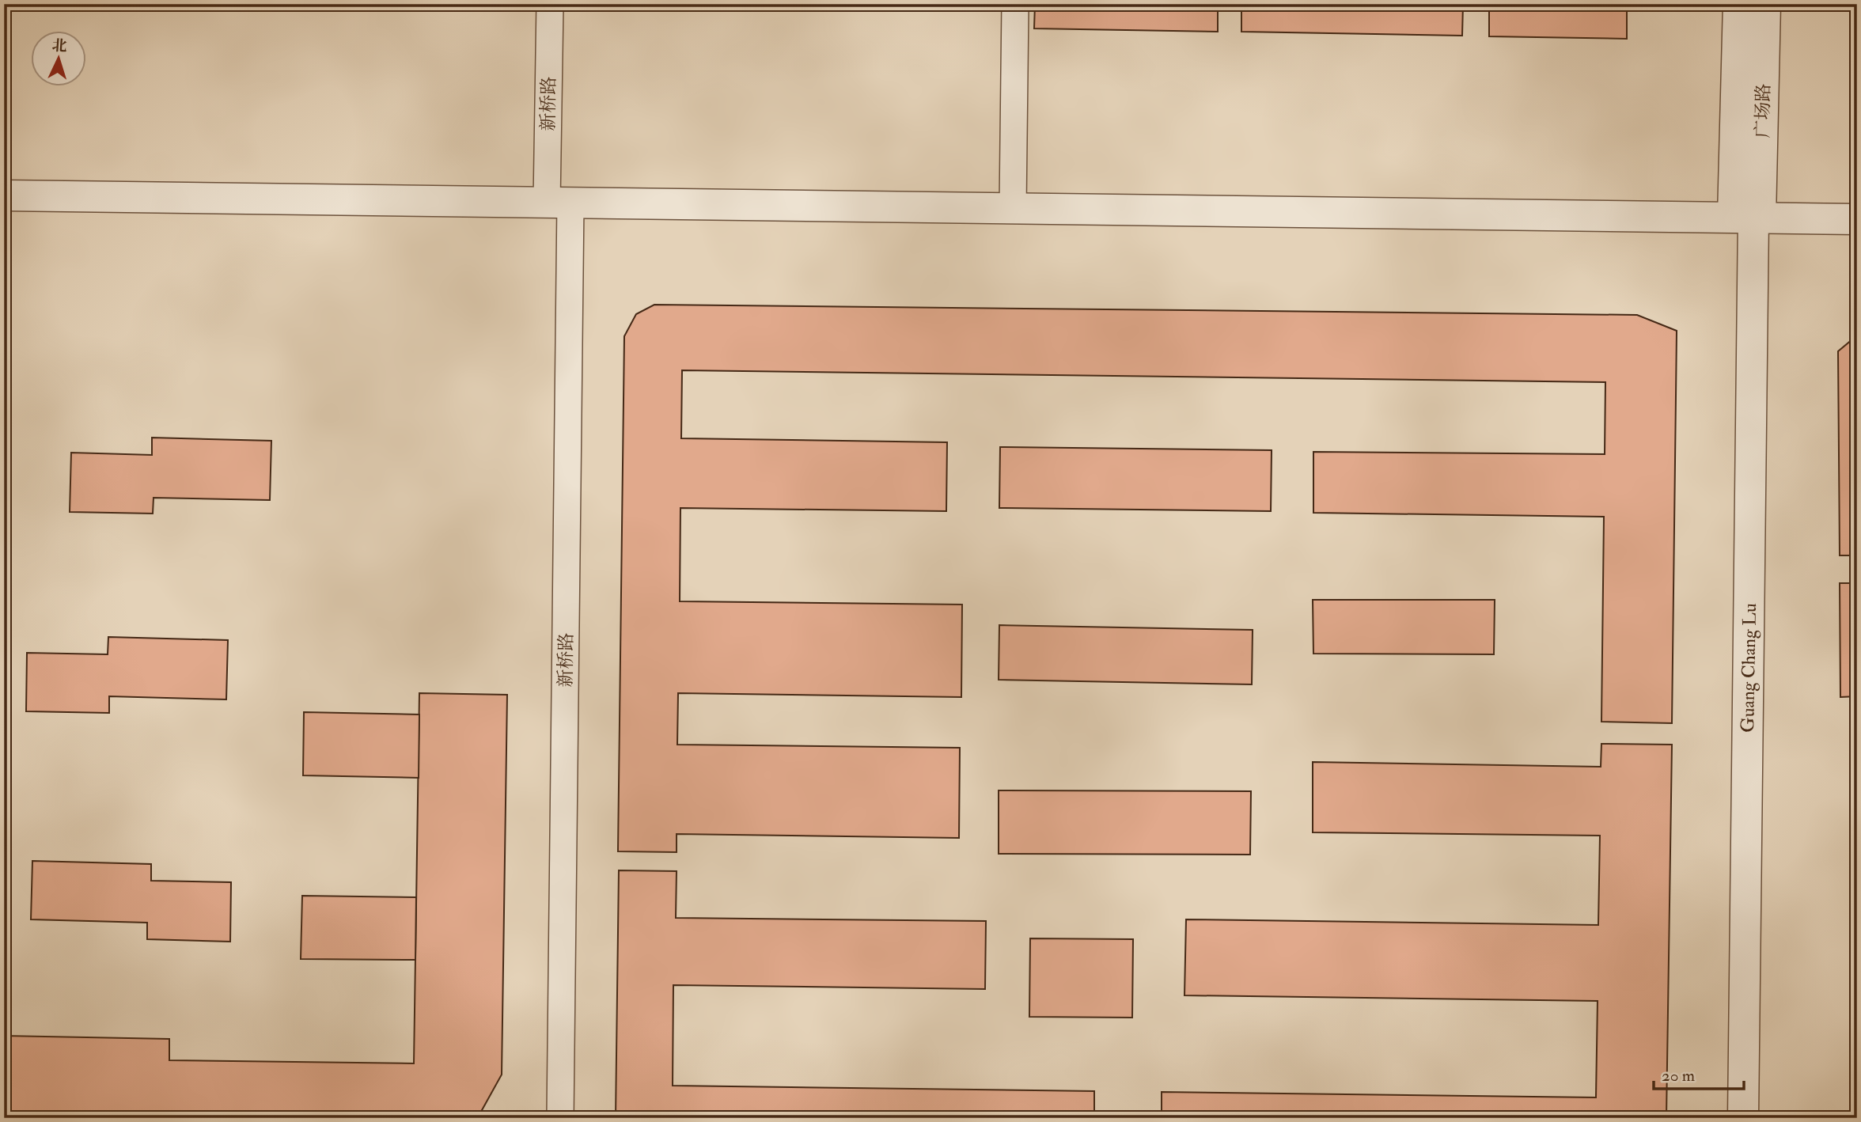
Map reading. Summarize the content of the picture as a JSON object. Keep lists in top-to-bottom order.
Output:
{
  "streets": {
    "street": ["新桥路", "广场路", "Guang Chang Lu"]
  },
  "crossings": [
    ["广场路", "Guang Chang Lu"]
  ],
  "scale_bar": "20 m",
  "north": "top"
}
